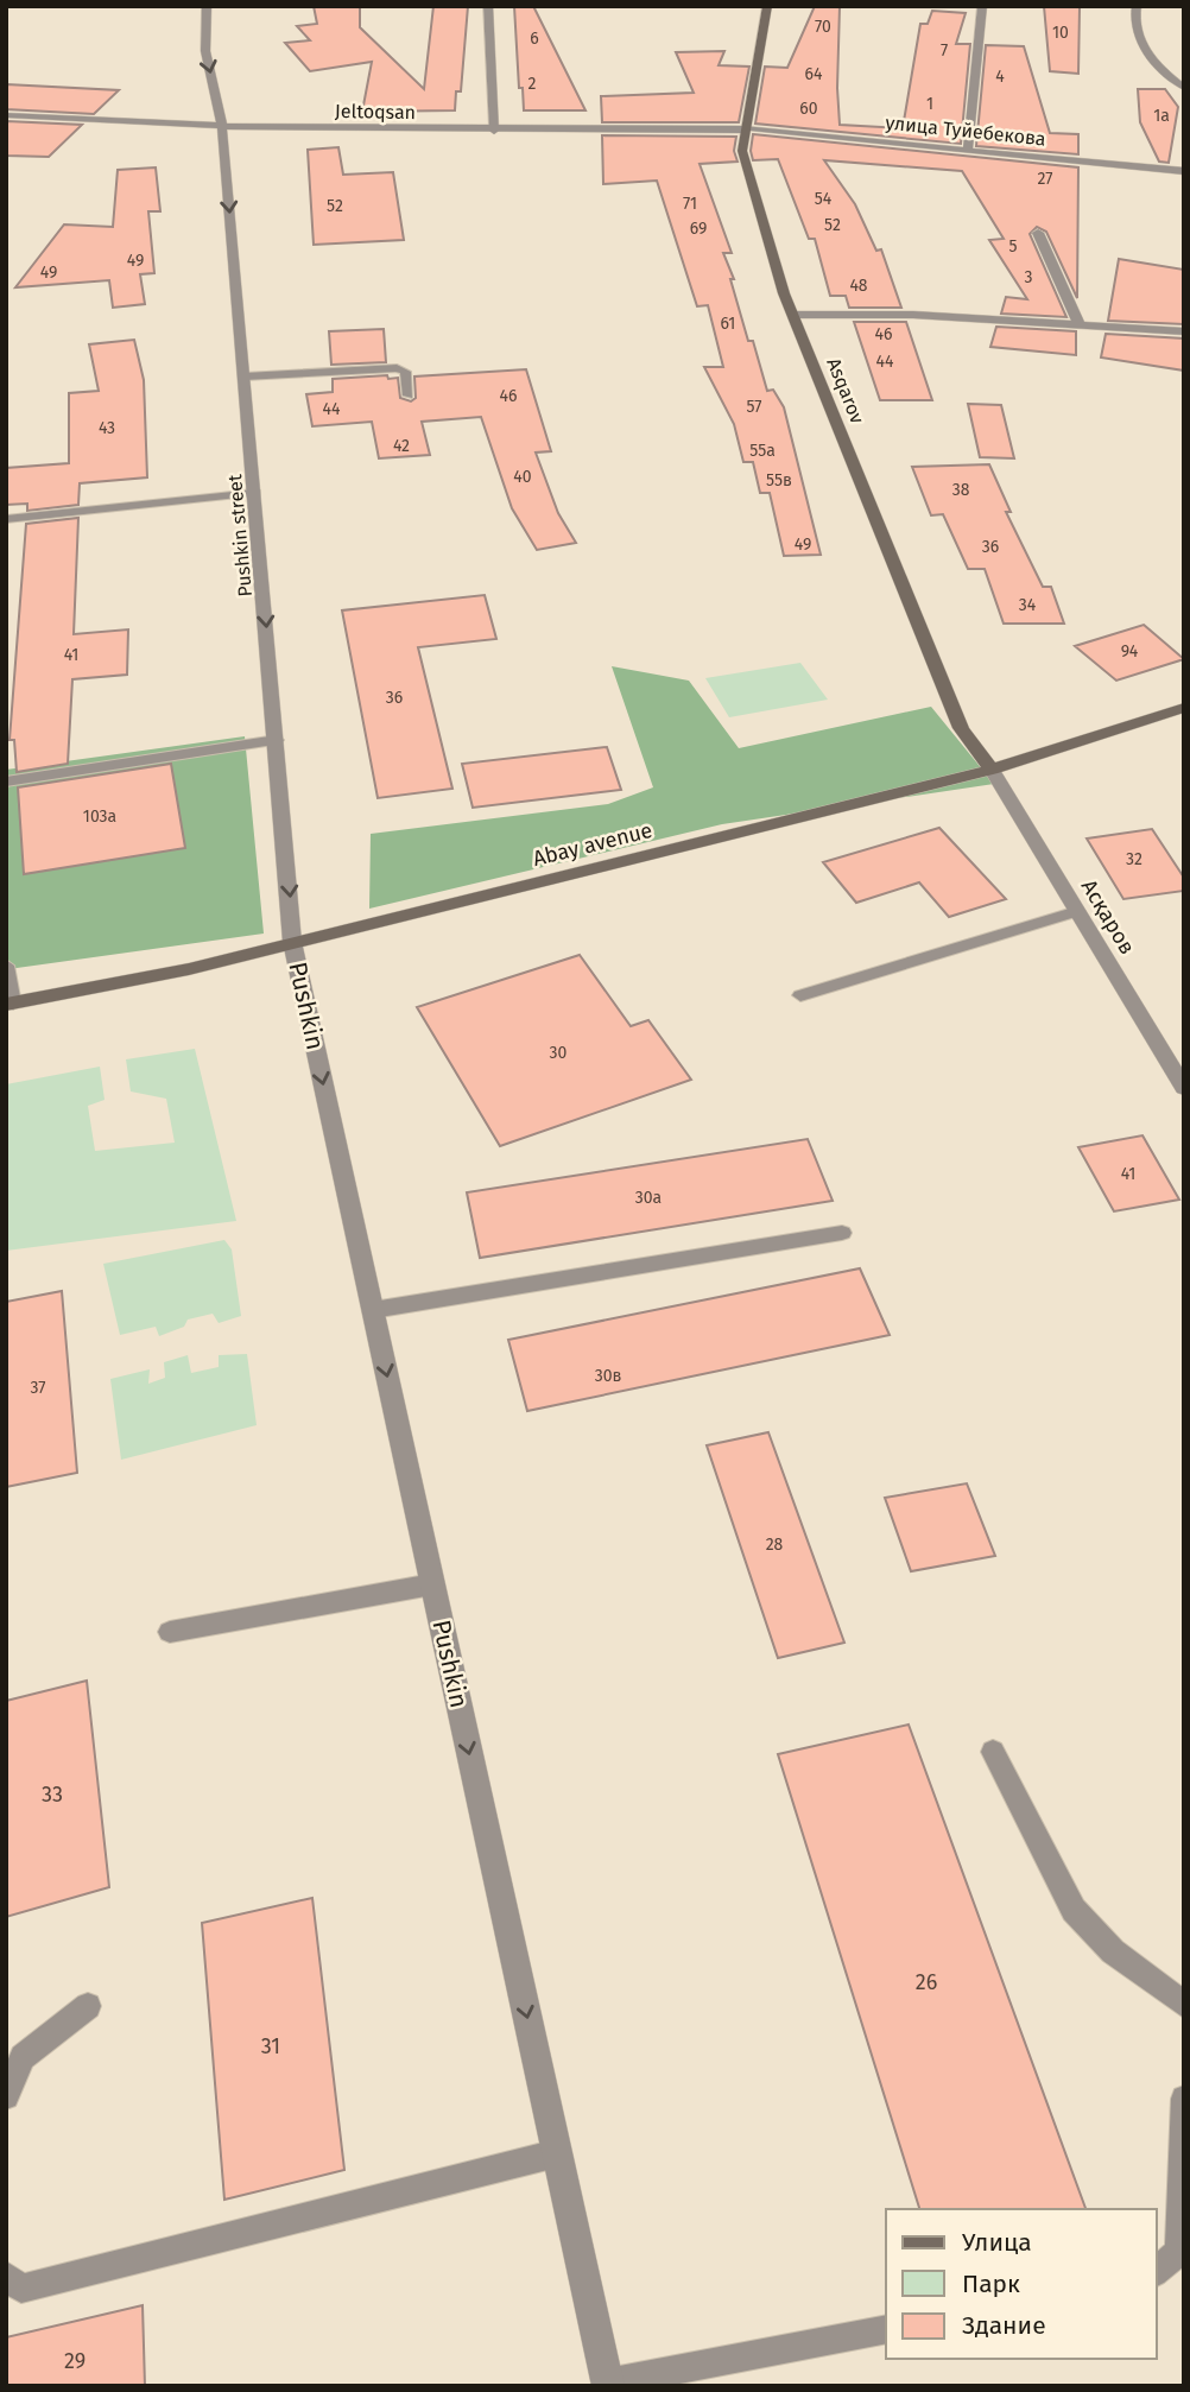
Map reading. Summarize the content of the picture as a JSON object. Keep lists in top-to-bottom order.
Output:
{
  "streets": {
    "main road": ["Asqarov", "Abay avenue"],
    "street": [
      "Jeltoqsan",
      "улица Туйебекова",
      "Pushkin street",
      "Асқаров",
      "Pushkin"
    ]
  },
  "crossings": [
    ["Jeltoqsan", "улица Туйебекова"],
    ["Jeltoqsan", "Asqarov"],
    ["Jeltoqsan", "Pushkin street"],
    ["улица Туйебекова", "Asqarov"],
    ["Asqarov", "Abay avenue"],
    ["Asqarov", "Асқаров"],
    ["Pushkin street", "Abay avenue"],
    ["Pushkin street", "Pushkin"],
    ["Abay avenue", "Асқаров"],
    ["Abay avenue", "Pushkin"]
  ],
  "one_way": ["Pushkin street", "Pushkin"],
  "house_numbers": [
    "70",
    "10",
    "6",
    "7",
    "64",
    "4",
    "2",
    "1",
    "60",
    "1а",
    "27",
    "54",
    "71",
    "52",
    "52",
    "69",
    "5",
    "49",
    "49",
    "3",
    "48",
    "61",
    "46",
    "44",
    "46",
    "57",
    "44",
    "43",
    "42",
    "55а",
    "40",
    "55в",
    "38",
    "49",
    "36",
    "34",
    "94",
    "41",
    "36",
    "103а",
    "32",
    "30",
    "41",
    "30а",
    "30в",
    "37",
    "28",
    "33",
    "26",
    "31",
    "29"
  ],
  "legend": ["Улица", "Парк", "Здание"]
}
